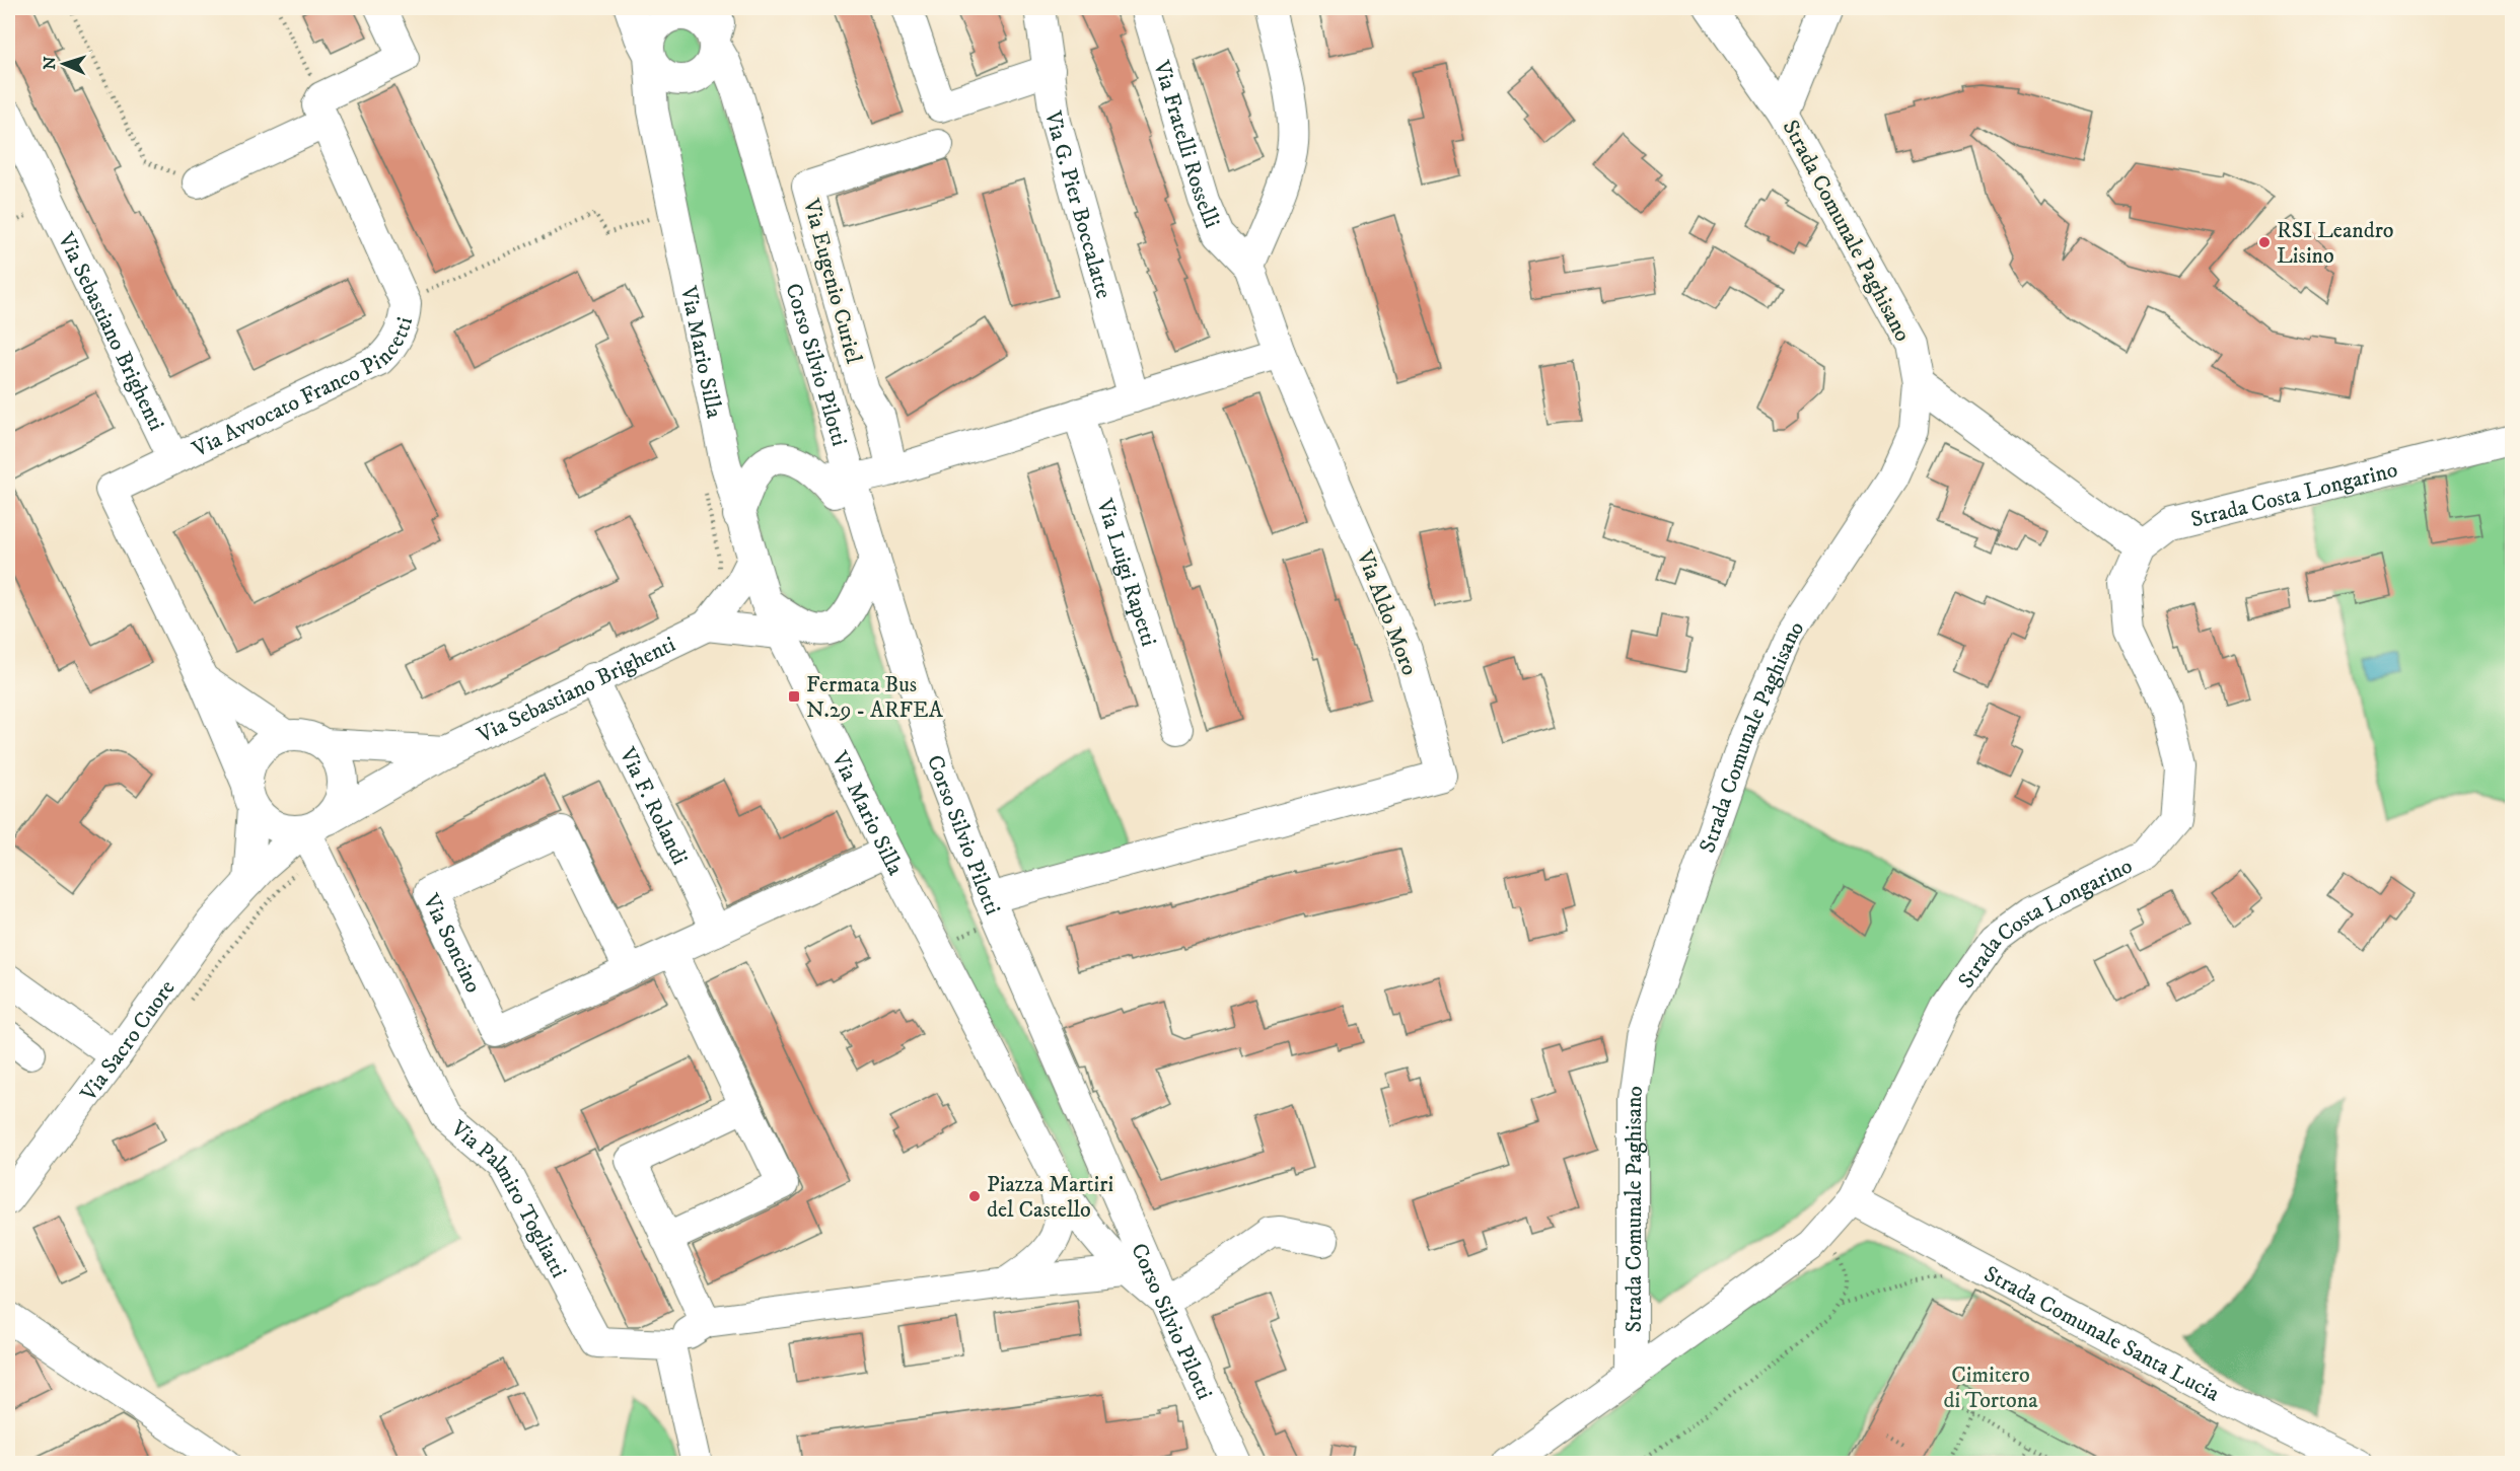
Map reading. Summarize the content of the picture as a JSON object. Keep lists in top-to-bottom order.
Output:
{
  "streets": {
    "street": [
      "Via Fratelli Rosselli",
      "Via G. Pier Boccalatte",
      "Strada Comunale Paghisano",
      "Via Eugenio Curiel",
      "Via Sebastiano Brighenti",
      "Via Mario Silla",
      "Corso Silvio Pilotti",
      "Via Avvocato Franco Pincetti",
      "Strada Costa Longarino",
      "Via Luigi Rapetti",
      "Via Aldo Moro",
      "Via F. Rolandi",
      "Via Soncino",
      "Via Sacro Cuore",
      "Via Palmiro Togliatti",
      "Strada Comunale Santa Lucia"
    ]
  },
  "crossings": [
    ["Via Fratelli Rosselli", "Via Aldo Moro"],
    ["Strada Comunale Paghisano", "Strada Costa Longarino"],
    ["Via Sebastiano Brighenti", "Via Avvocato Franco Pincetti"],
    ["Via Sebastiano Brighenti", "Via F. Rolandi"],
    ["Via Sebastiano Brighenti", "Via Sacro Cuore"],
    ["Via Sebastiano Brighenti", "Via Palmiro Togliatti"],
    ["Via Mario Silla", "Corso Silvio Pilotti"],
    ["Via Mario Silla", "Via Soncino"],
    ["Corso Silvio Pilotti", "Via Aldo Moro"],
    ["Strada Costa Longarino", "Strada Comunale Santa Lucia"],
    ["Via F. Rolandi", "Via Soncino"],
    ["Via Sacro Cuore", "Via Palmiro Togliatti"]
  ],
  "parks": ["Cimitero di Tortona"],
  "places": {
    "other": ["RSI Leandro Lisino", "Piazza Martiri del Castello"],
    "transit": ["Fermata Bus N.29 - ARFEA"]
  },
  "north": "left"
}
